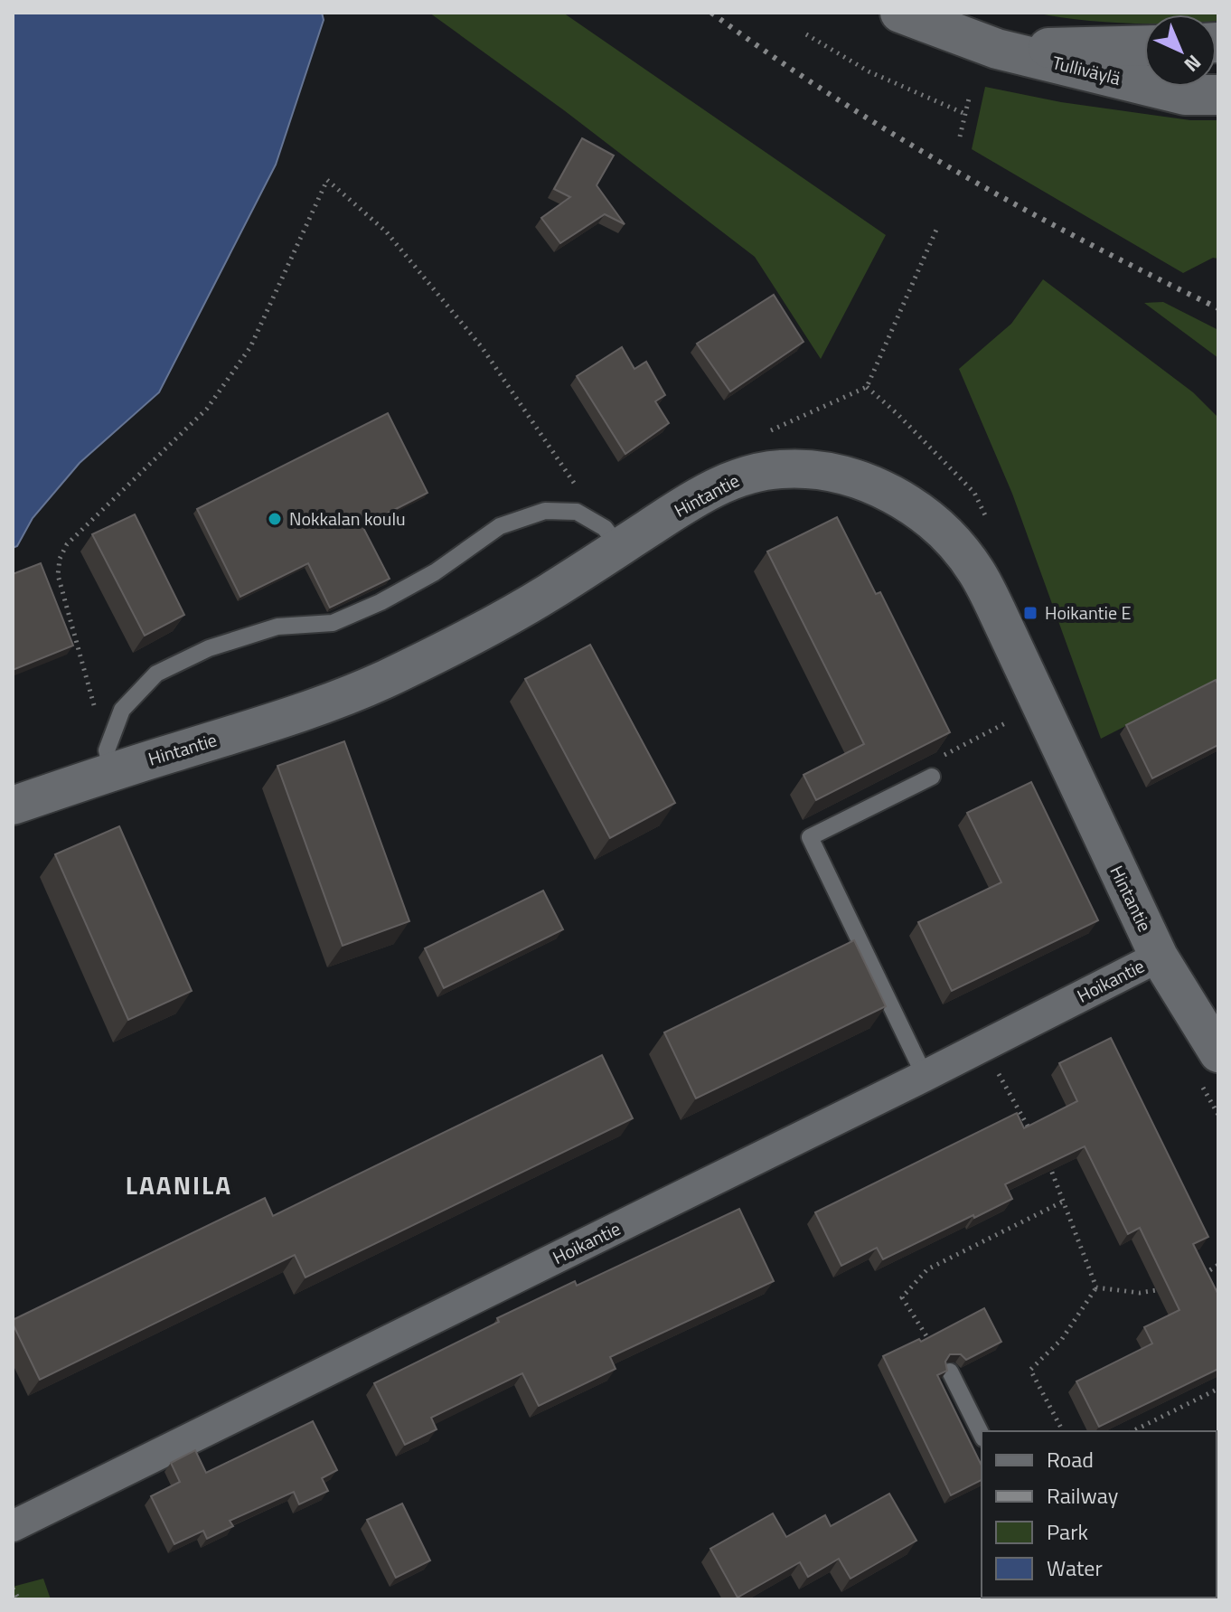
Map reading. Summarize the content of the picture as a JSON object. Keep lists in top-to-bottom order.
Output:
{
  "streets": {
    "main road": ["Tulliväylä"],
    "street": ["Hintantie", "Hoikantie"]
  },
  "crossings": [
    ["Hintantie", "Hoikantie"]
  ],
  "districts": ["LAANILA"],
  "places": {
    "other": ["Nokkalan koulu"],
    "transit": ["Hoikantie E"]
  },
  "legend": [
    "Road",
    "Railway",
    "Park",
    "Water"
  ],
  "north": "bottom right"
}
